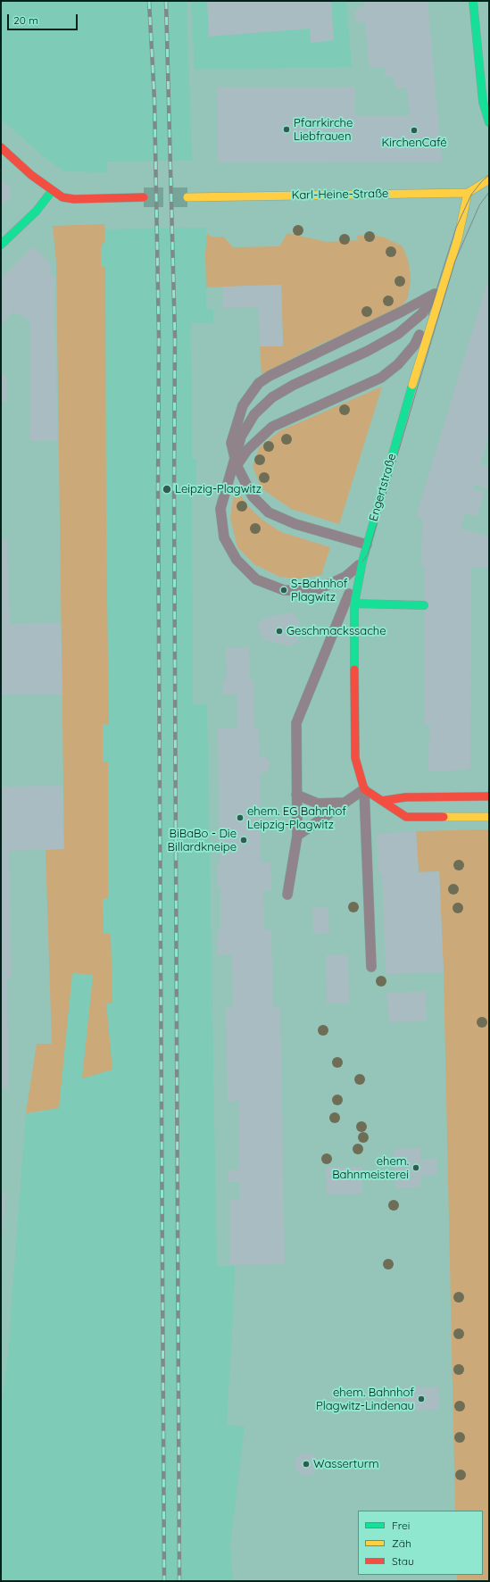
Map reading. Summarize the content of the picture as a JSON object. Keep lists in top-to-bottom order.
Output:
{
  "streets": {
    "street": ["Karl-Heine-Straße", "Engertstraße"]
  },
  "crossings": [
    ["Karl-Heine-Straße", "Engertstraße"]
  ],
  "places": [
    "Pfarrkirche Liebfrauen",
    "KirchenCafé",
    "Leipzig-Plagwitz",
    "S-Bahnhof Plagwitz",
    "Geschmackssache",
    "ehem. EG Bahnhof Leipzig-Plagwitz",
    "BiBaBo - Die Billardkneipe",
    "ehem. Bahnmeisterei",
    "ehem. Bahnhof Plagwitz-Lindenau",
    "Wasserturm"
  ],
  "legend": ["Frei", "Zäh", "Stau"],
  "scale_bar": "20 m"
}
